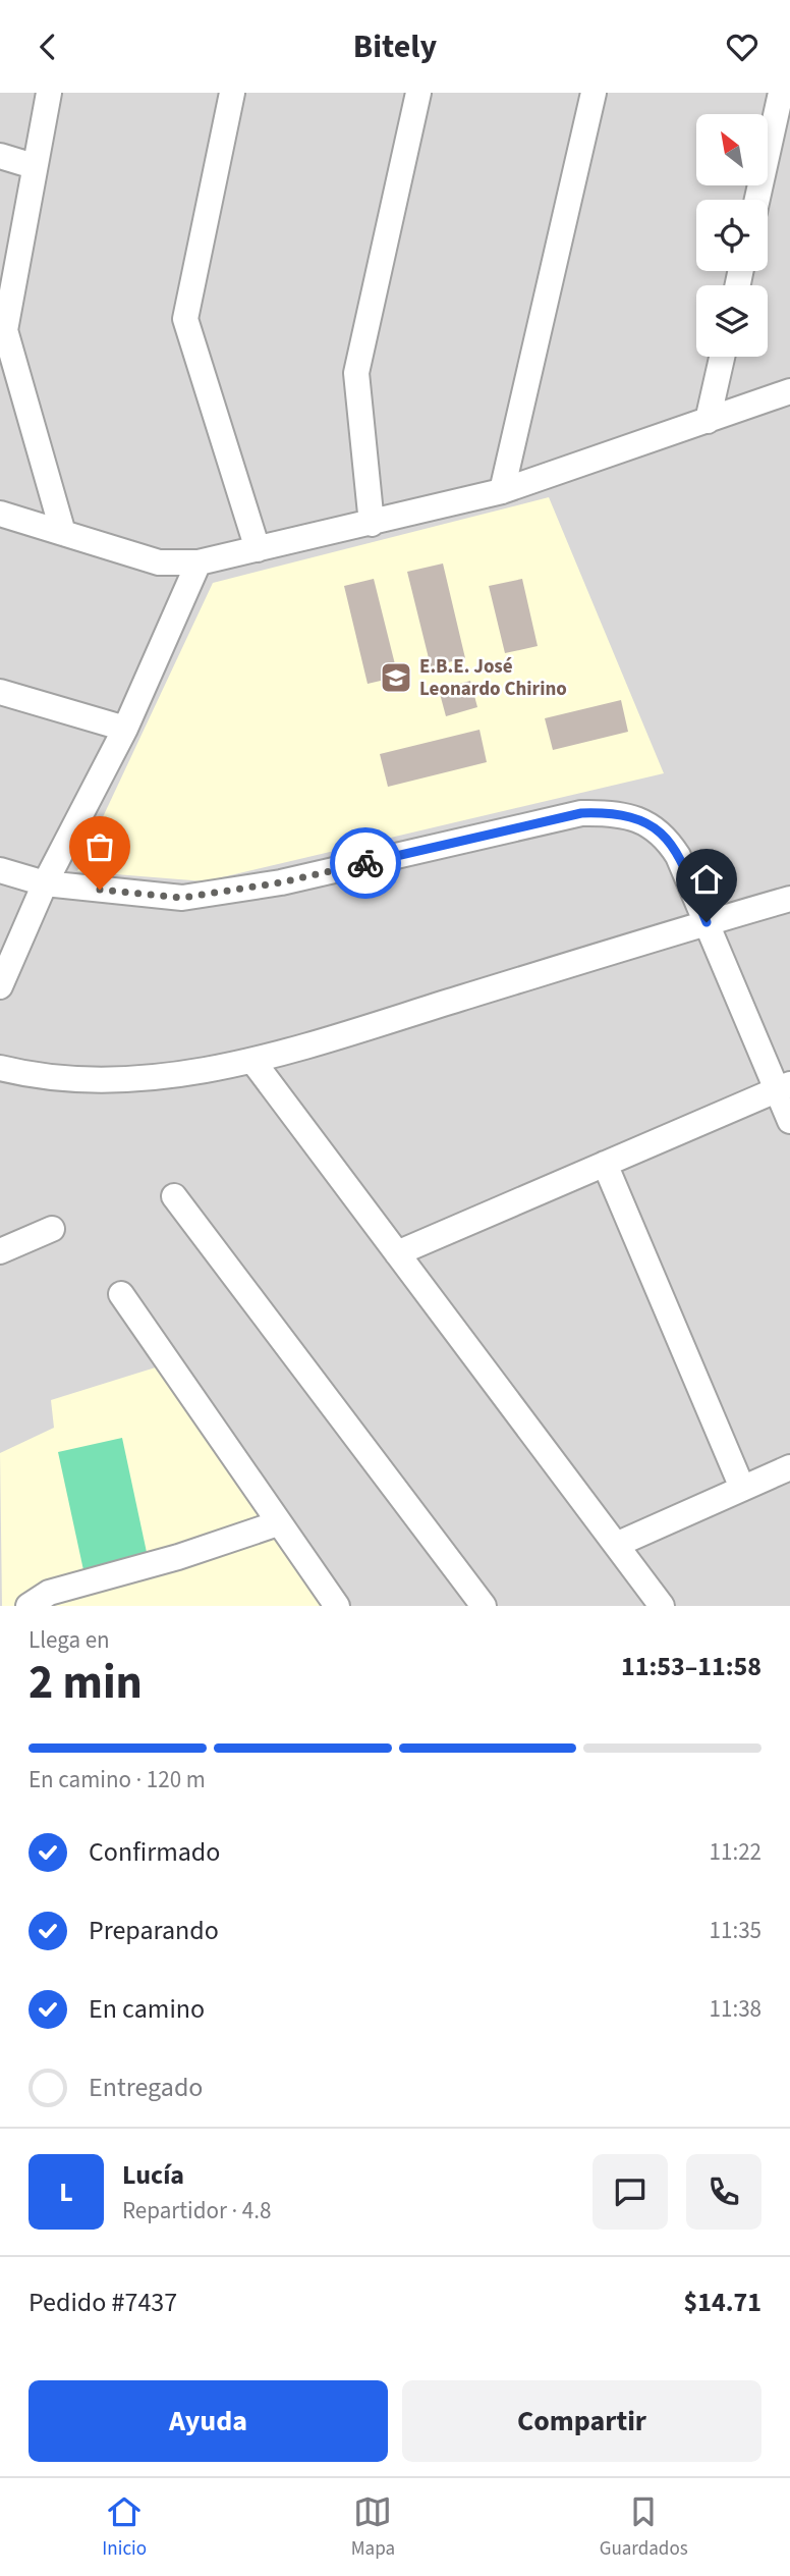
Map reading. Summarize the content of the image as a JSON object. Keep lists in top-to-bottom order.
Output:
{
  "places": {
    "school or university": ["E.B.E. José Leonardo Chirino"]
  },
  "north": "top left",
  "page": {
    "header": "Bitely",
    "heading": ["2 min", "Llega en", "11:53–11:58"],
    "panel": [
      "Lucía",
      "Repartidor · 4.8",
      "Pedido #7437",
      "$14.71"
    ],
    "bar": "En camino · 120 m",
    "list": [
      ["Confirmado", "11:22"],
      ["Preparando", "11:35"],
      ["En camino", "11:38"],
      "Entregado"
    ],
    "round": "L",
    "buttons": ["Ayuda", "Compartir"],
    "tabs": ["Inicio", "Mapa", "Guardados"]
  }
}
